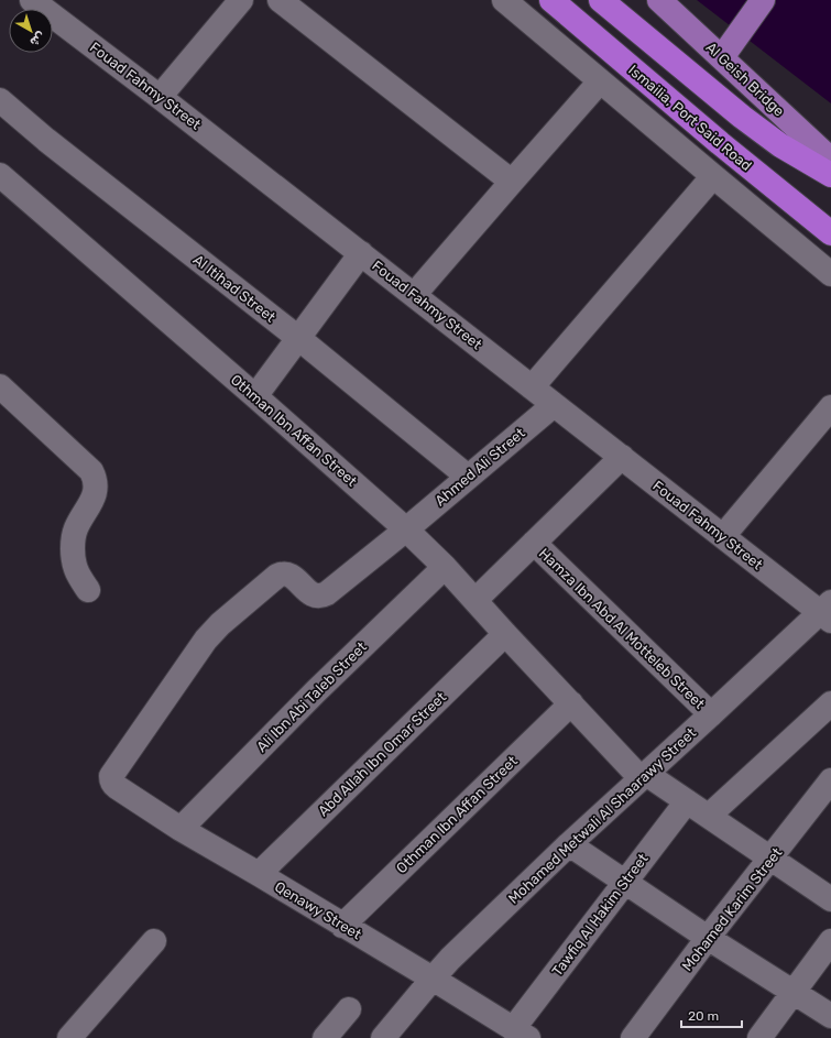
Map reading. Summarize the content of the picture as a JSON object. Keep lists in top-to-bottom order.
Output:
{
  "streets": {
    "highway": ["Ismailia, Port Said Road"],
    "main road": ["Al Geish Bridge"],
    "street": [
      "Fouad Fahmy Street",
      "Al Itihad Street",
      "Othman Ibn Affan Street",
      "Ahmed Ali Street",
      "Hamza Ibn Abd Al Motteleb Street",
      "Ali Ibn Abi Taleb Street",
      "Abd Allah Ibn Omar Street",
      "Mohamed Metwali Al Shaarawy Street",
      "Mohamed Karim Street",
      "Qenawy Street",
      "Tawfiq Al Hakim Street"
    ]
  },
  "crossings": [
    ["Fouad Fahmy Street", "Ahmed Ali Street"],
    ["Fouad Fahmy Street", "Mohamed Metwali Al Shaarawy Street"],
    ["Al Itihad Street", "Ahmed Ali Street"],
    ["Othman Ibn Affan Street", "Ahmed Ali Street"],
    ["Othman Ibn Affan Street", "Ali Ibn Abi Taleb Street"],
    ["Othman Ibn Affan Street", "Abd Allah Ibn Omar Street"],
    ["Othman Ibn Affan Street", "Mohamed Metwali Al Shaarawy Street"],
    ["Othman Ibn Affan Street", "Mohamed Karim Street"],
    ["Othman Ibn Affan Street", "Qenawy Street"],
    ["Othman Ibn Affan Street", "Tawfiq Al Hakim Street"],
    ["Ahmed Ali Street", "Qenawy Street"],
    ["Hamza Ibn Abd Al Motteleb Street", "Mohamed Metwali Al Shaarawy Street"],
    ["Ali Ibn Abi Taleb Street", "Qenawy Street"],
    ["Abd Allah Ibn Omar Street", "Qenawy Street"],
    ["Mohamed Metwali Al Shaarawy Street", "Qenawy Street"],
    ["Qenawy Street", "Tawfiq Al Hakim Street"]
  ],
  "scale_bar": "20 m",
  "north": "bottom right"
}
